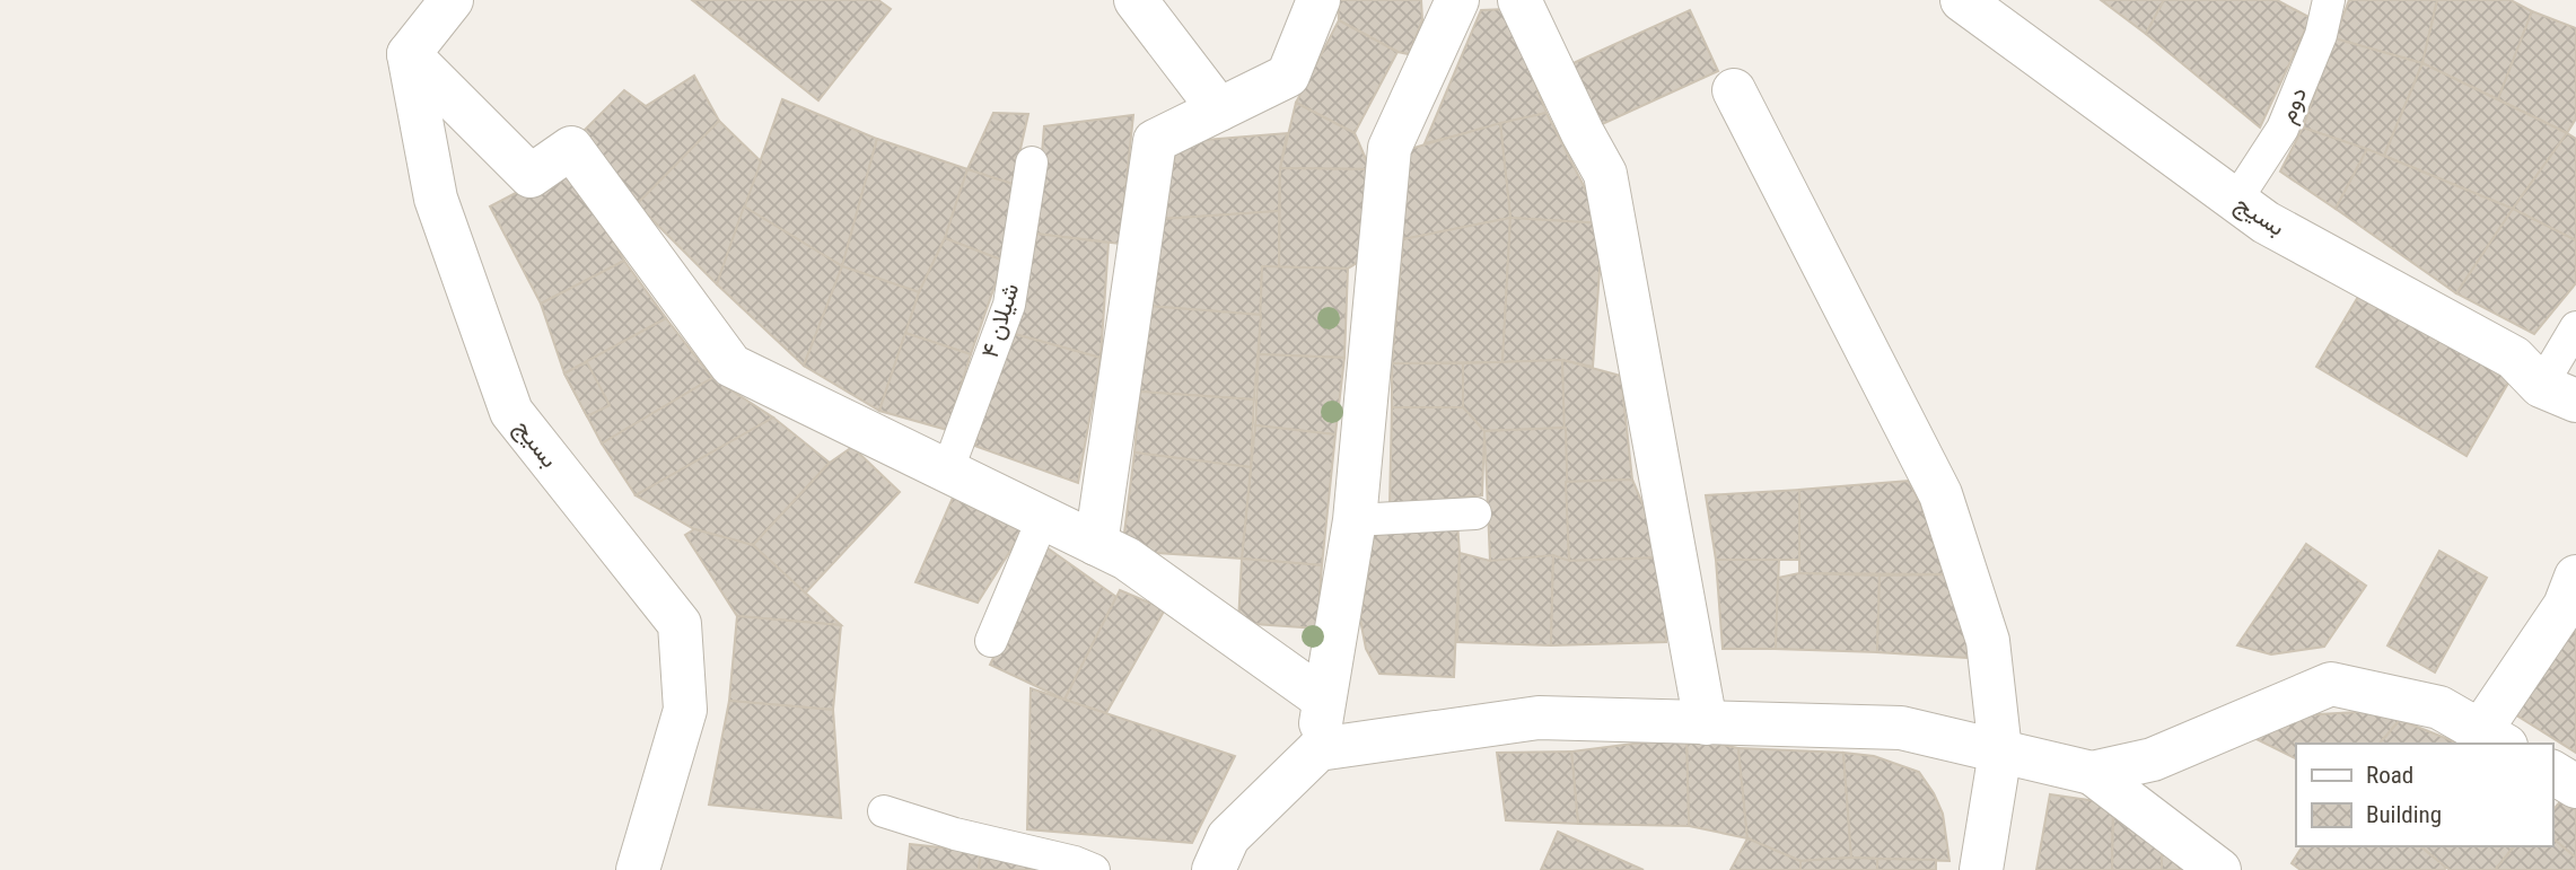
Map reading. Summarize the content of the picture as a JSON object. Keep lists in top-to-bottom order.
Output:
{
  "streets": {
    "street": ["بسیج"],
    "lane": ["دوم", "شیلان ۴"]
  },
  "crossings": [
    ["دوم", "بسیج"]
  ],
  "legend": ["Road", "Building"]
}
